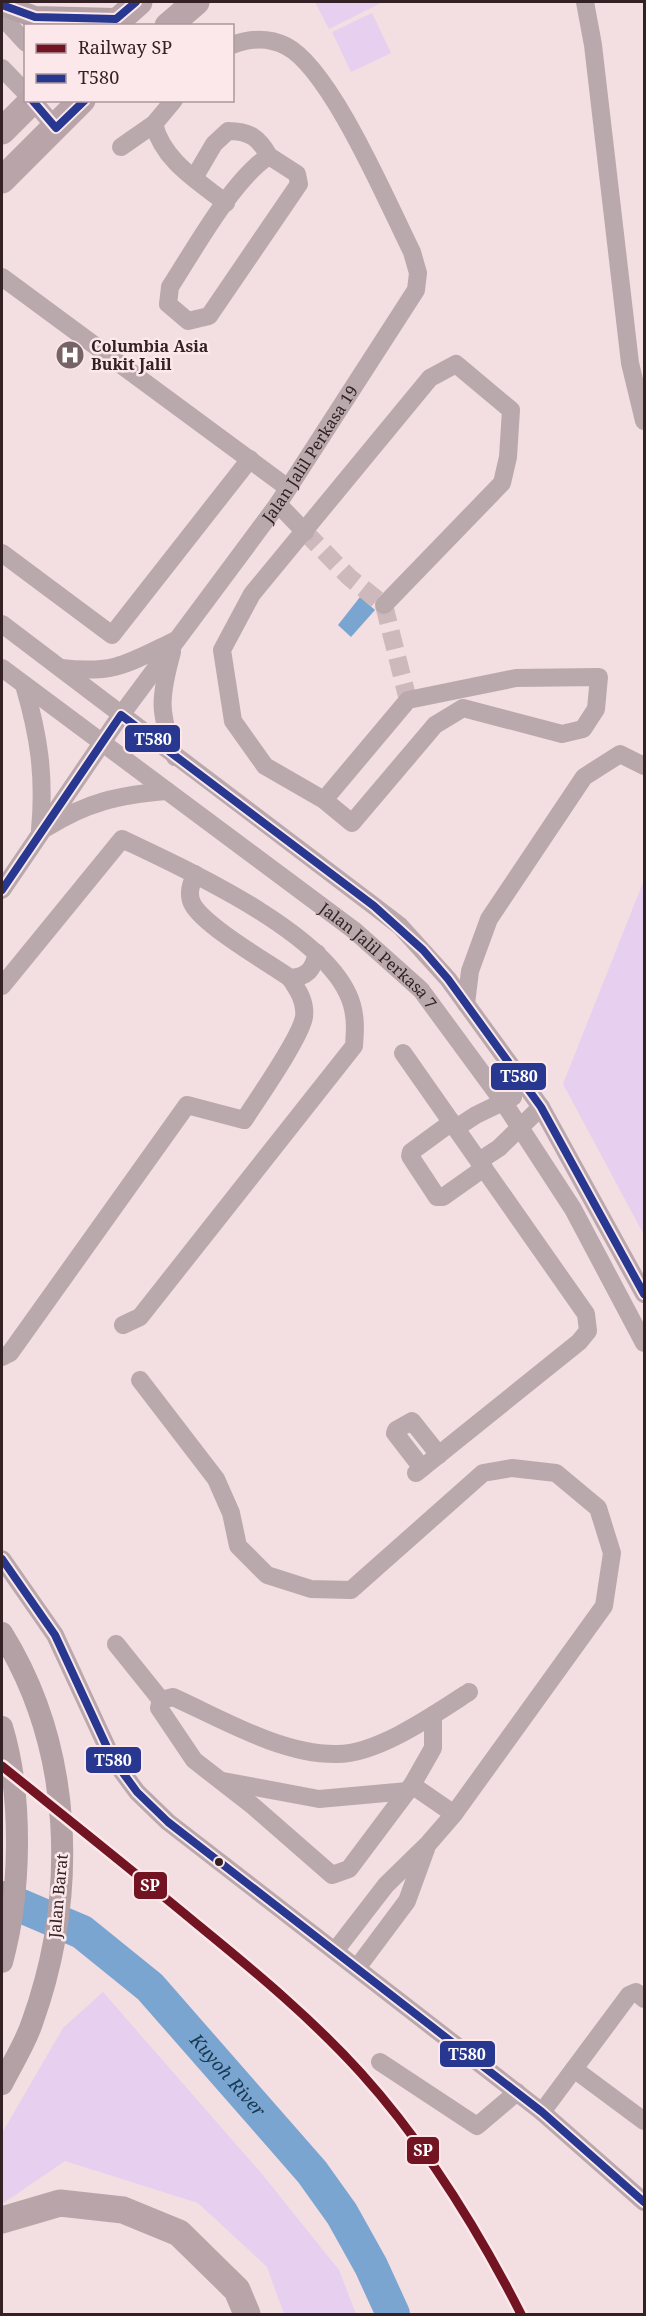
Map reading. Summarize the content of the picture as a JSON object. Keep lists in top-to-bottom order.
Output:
{
  "streets": {
    "main road": ["Jalan Barat"],
    "street": ["Jalan Jalil Perkasa 19", "Jalan Jalil Perkasa 7"]
  },
  "crossings": [
    ["Jalan Jalil Perkasa 19", "Jalan Jalil Perkasa 7"]
  ],
  "water": ["Kuyoh River"],
  "places": {
    "hospital": ["Columbia Asia Bukit Jalil"]
  },
  "lines": ["transit line T580", "rail line SP"],
  "legend": ["Railway SP", "T580"]
}
